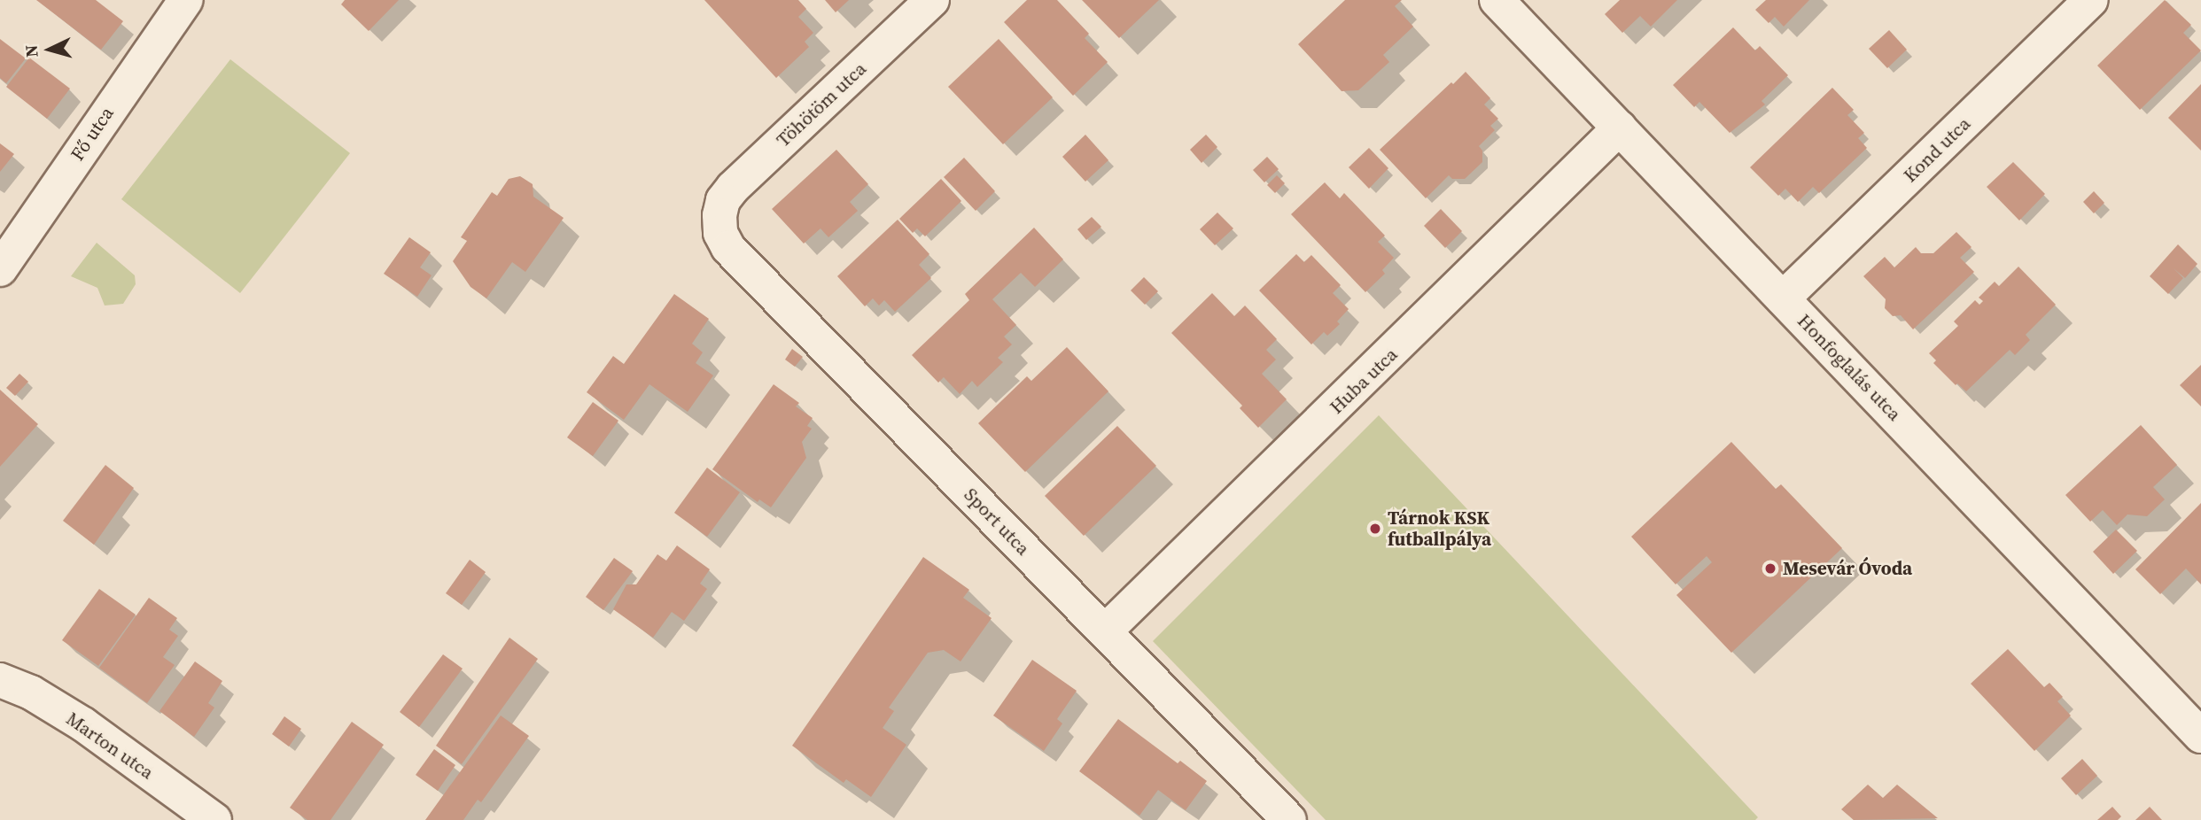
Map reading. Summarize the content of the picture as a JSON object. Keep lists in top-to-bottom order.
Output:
{
  "streets": {
    "street": [
      "Töhötöm utca",
      "Fő utca",
      "Kond utca",
      "Honfoglalás utca",
      "Huba utca",
      "Sport utca",
      "Marton utca"
    ]
  },
  "crossings": [
    ["Töhötöm utca", "Sport utca"],
    ["Kond utca", "Honfoglalás utca"],
    ["Honfoglalás utca", "Huba utca"],
    ["Huba utca", "Sport utca"]
  ],
  "places": ["Tárnok KSK futballpálya", "Mesevár Óvoda"],
  "north": "left"
}
